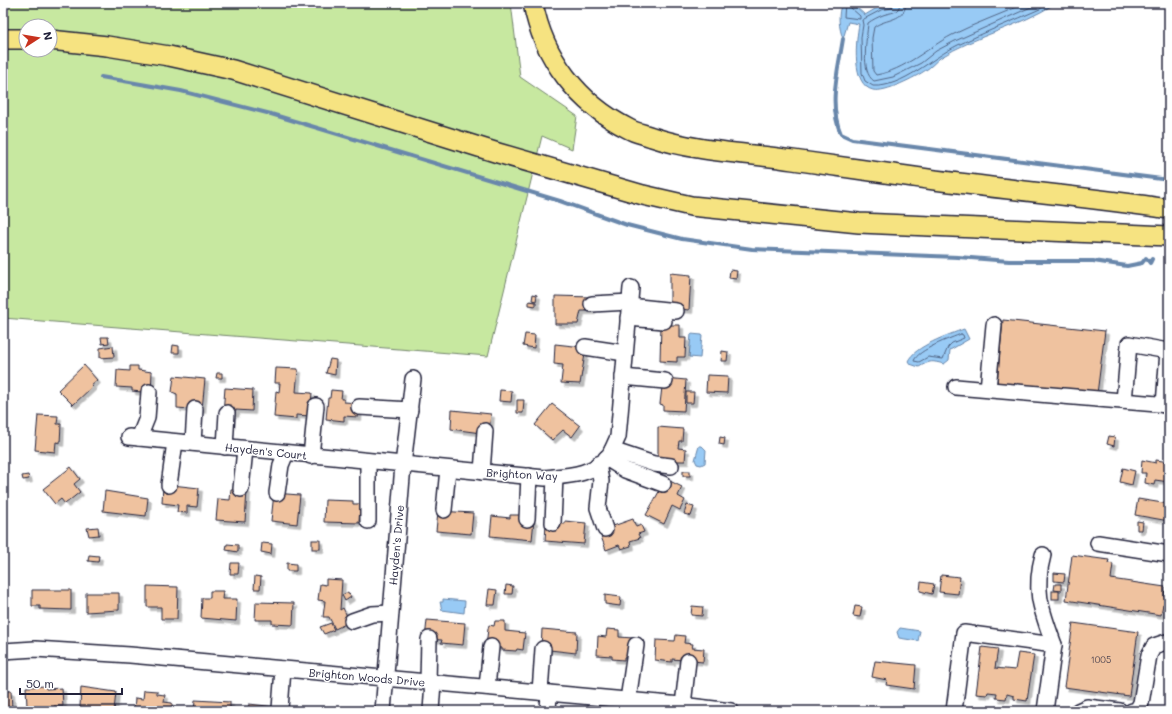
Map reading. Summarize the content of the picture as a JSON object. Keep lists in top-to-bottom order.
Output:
{
  "streets": {
    "street": [
      "Hayden's Court",
      "Brighton Way",
      "Hayden's Drive",
      "Brighton Woods Drive"
    ]
  },
  "crossings": [
    ["Hayden's Court", "Brighton Way"],
    ["Hayden's Court", "Hayden's Drive"],
    ["Brighton Way", "Hayden's Drive"],
    ["Hayden's Drive", "Brighton Woods Drive"]
  ],
  "house_numbers": ["1005"],
  "scale_bar": "50 m",
  "north": "right"
}
